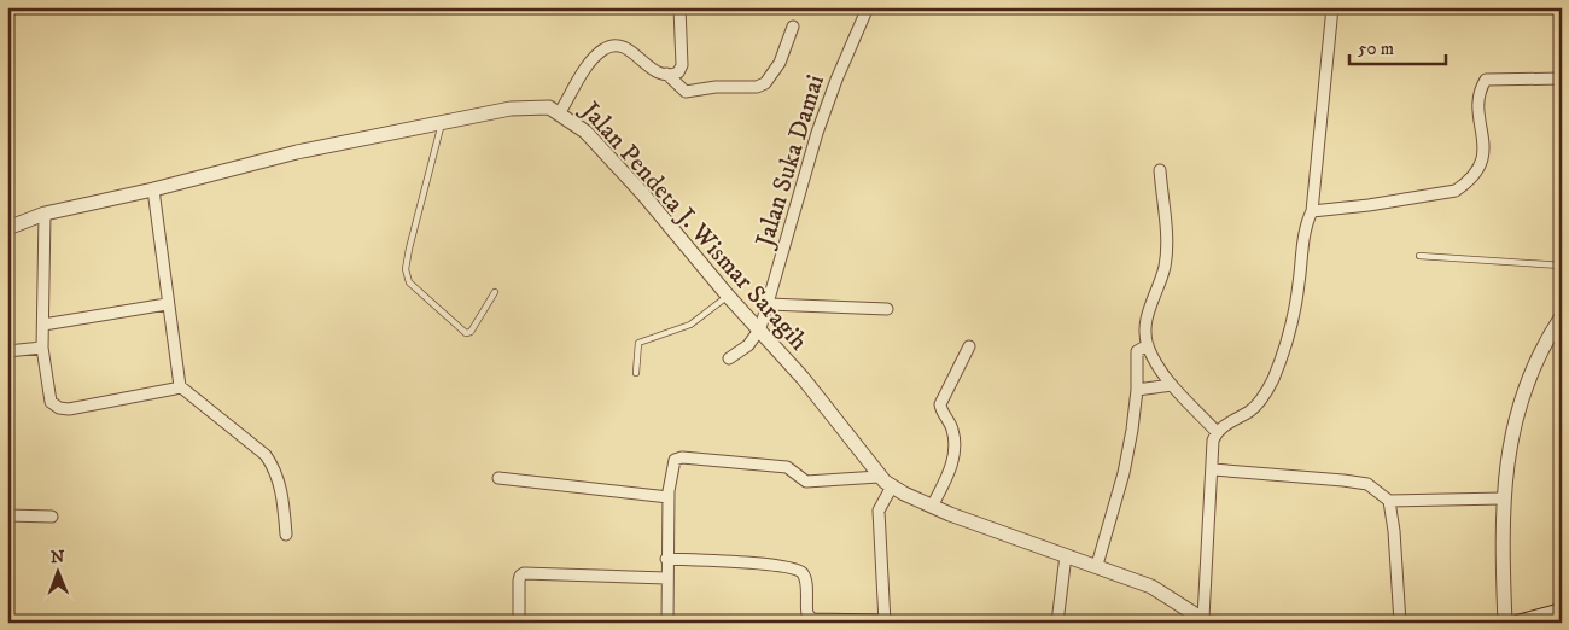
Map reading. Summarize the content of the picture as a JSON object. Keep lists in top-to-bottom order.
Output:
{
  "streets": {
    "street": ["Jalan Suka Damai", "Jalan Pendeta J. Wismar Saragih"]
  },
  "crossings": [
    ["Jalan Suka Damai", "Jalan Pendeta J. Wismar Saragih"]
  ],
  "scale_bar": "50 m",
  "north": "top"
}
